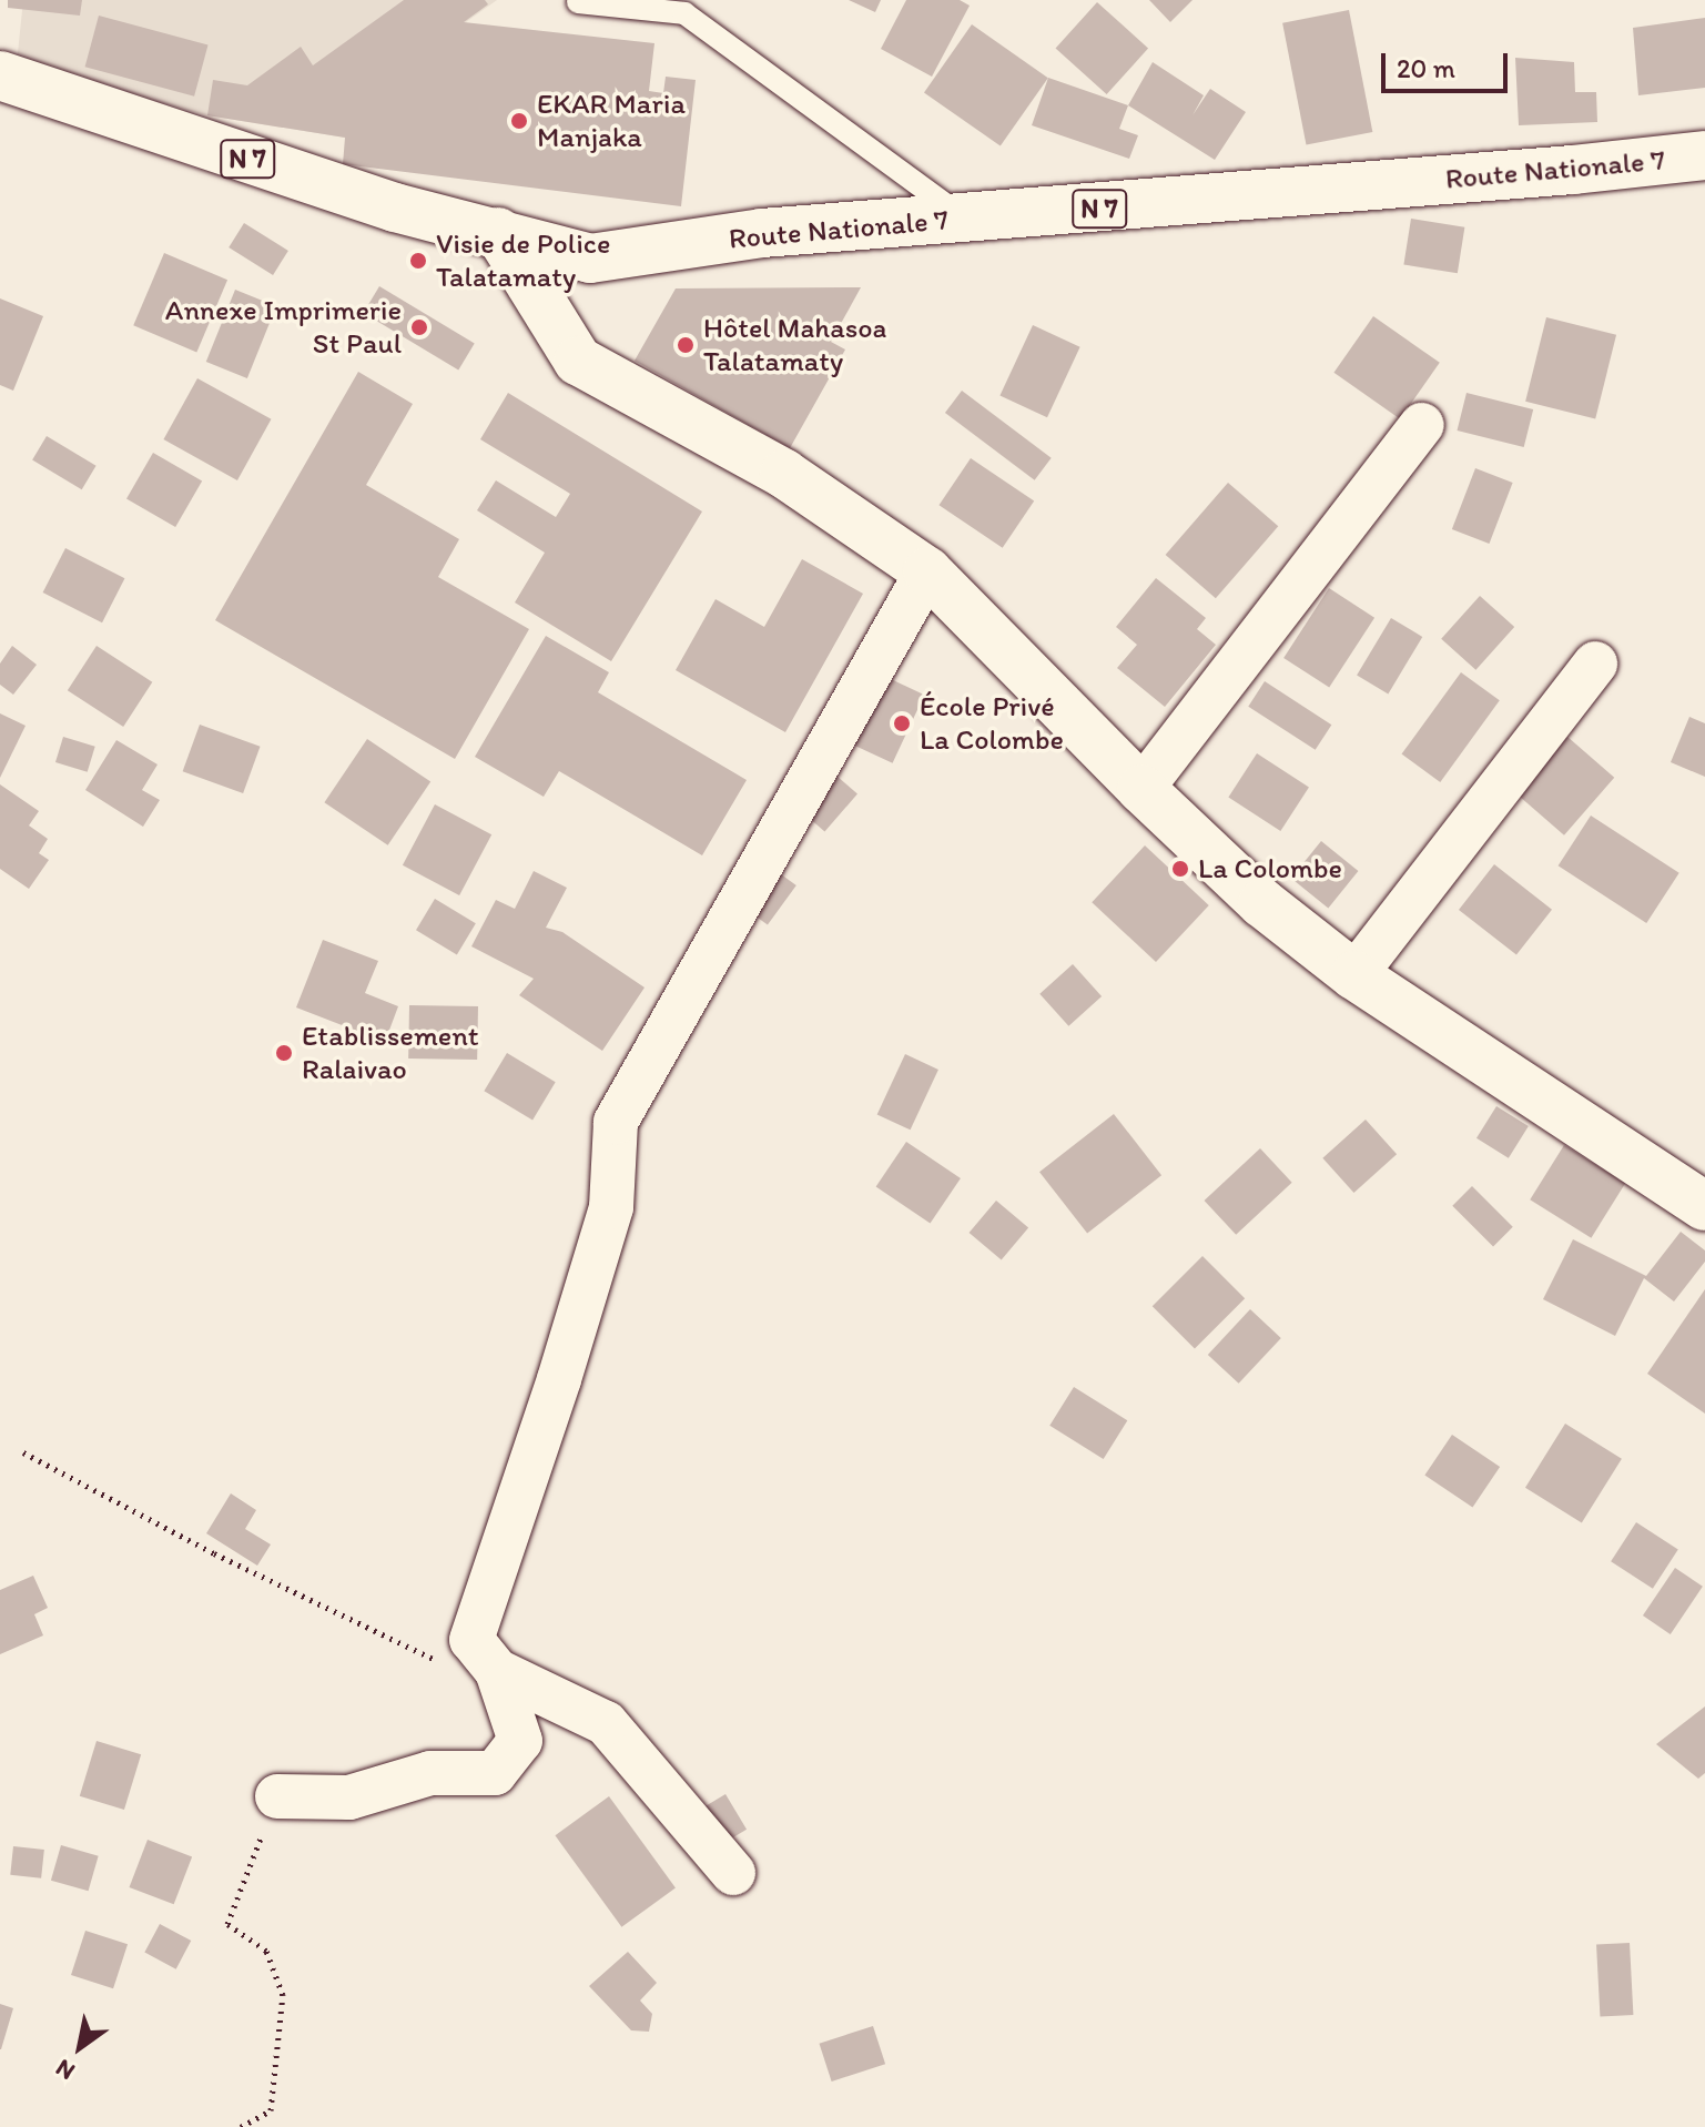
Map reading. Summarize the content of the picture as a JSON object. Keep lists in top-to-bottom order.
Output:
{
  "streets": {
    "main road": ["N 7", "Route Nationale 7"]
  },
  "places": [
    "EKAR Maria Manjaka",
    "Visie de Police Talatamaty",
    "Annexe Imprimerie St Paul",
    "Hôtel Mahasoa Talatamaty",
    "École Privé La Colombe",
    "La Colombe",
    "Etablissement Ralaivao"
  ],
  "scale_bar": "20 m",
  "north": "bottom left"
}
